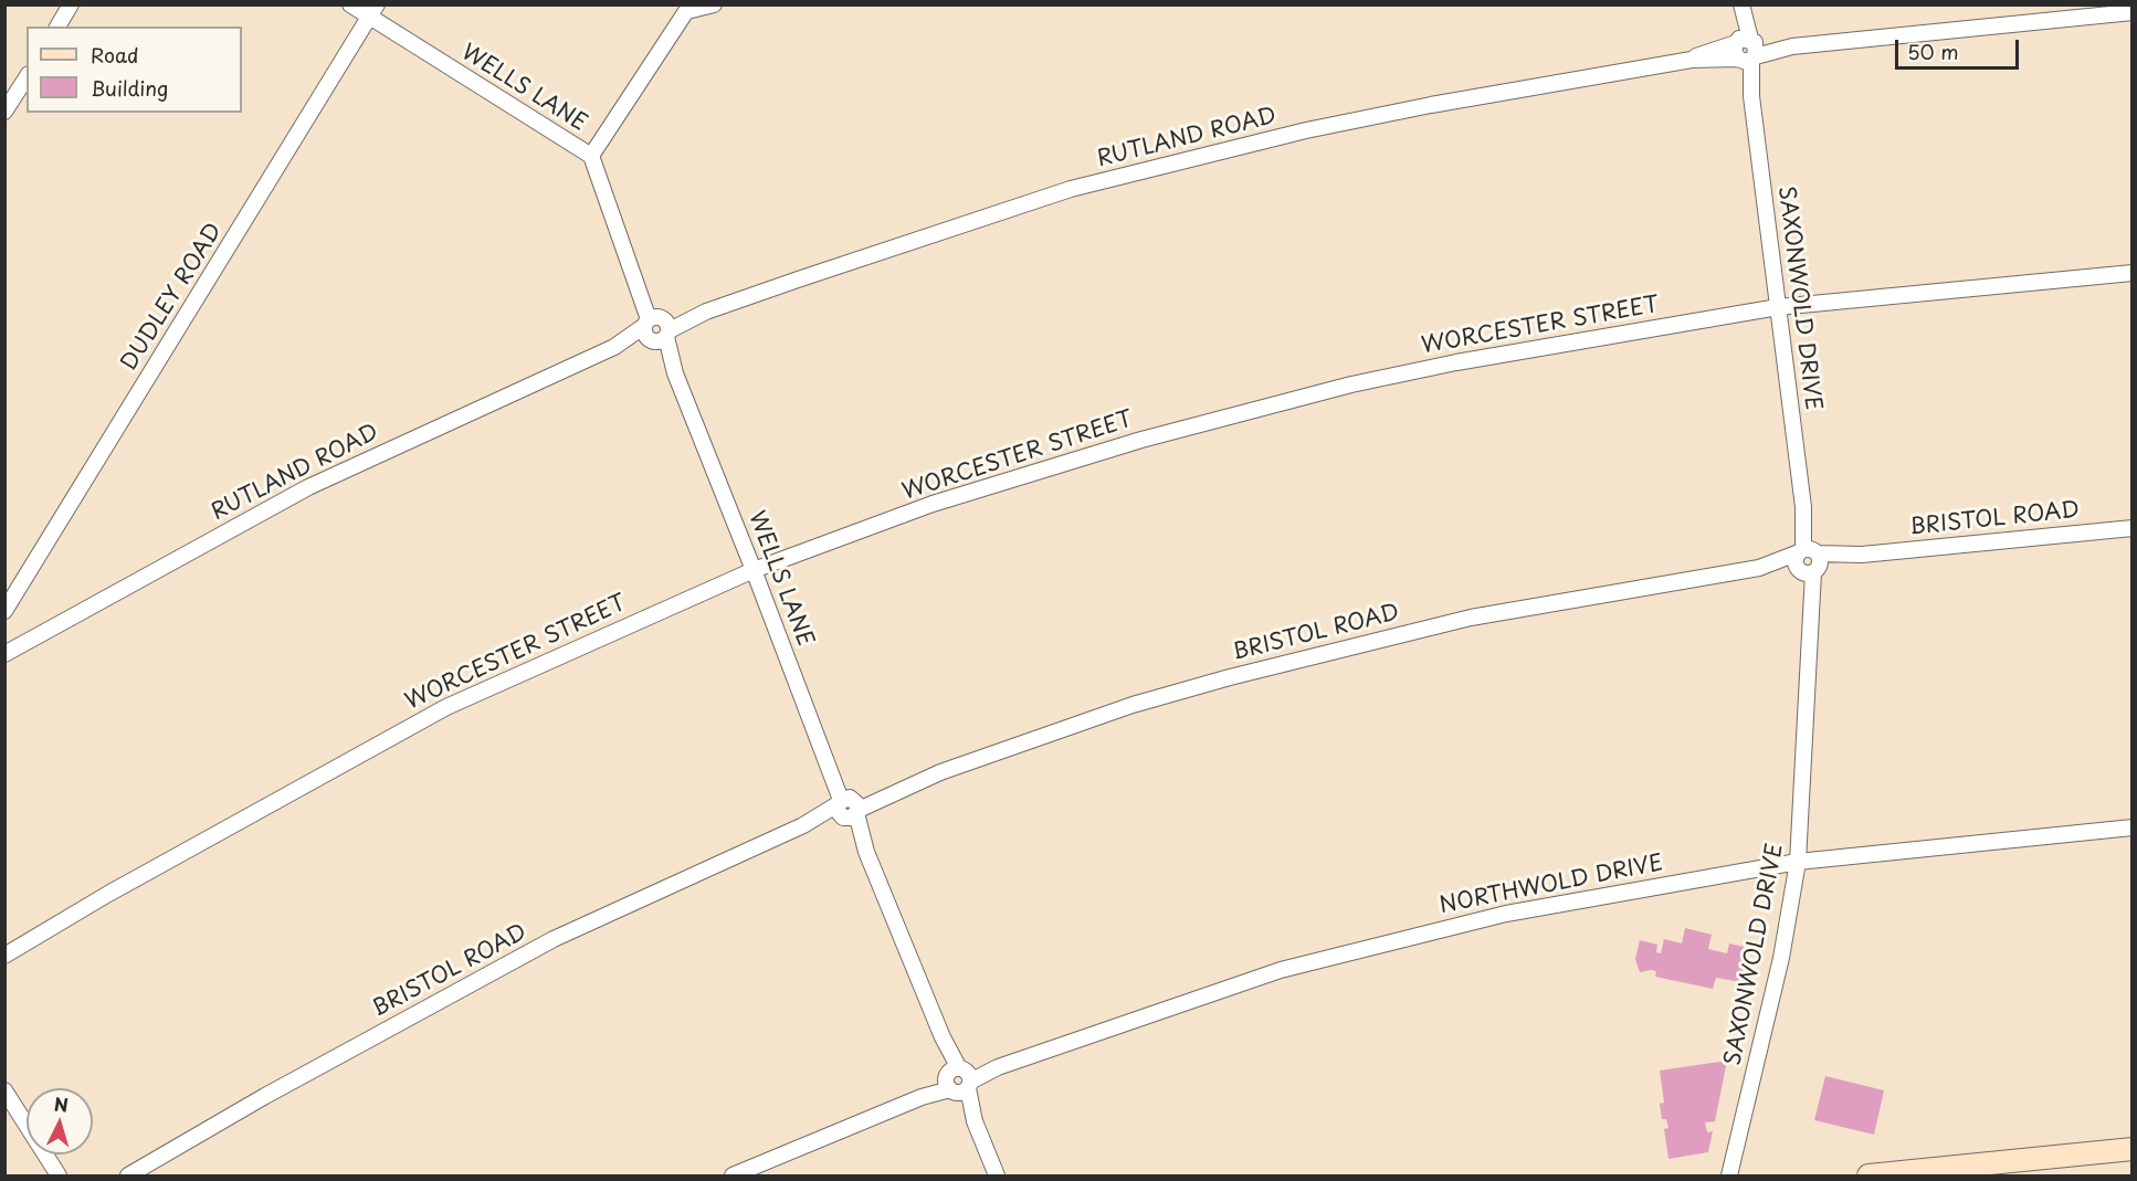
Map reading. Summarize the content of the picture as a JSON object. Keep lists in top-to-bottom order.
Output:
{
  "streets": {
    "street": [
      "WELLS LANE",
      "RUTLAND ROAD",
      "DUDLEY ROAD",
      "SAXONWOLD DRIVE",
      "WORCESTER STREET",
      "BRISTOL ROAD",
      "NORTHWOLD DRIVE"
    ]
  },
  "crossings": [
    ["WELLS LANE", "RUTLAND ROAD"],
    ["WELLS LANE", "DUDLEY ROAD"],
    ["WELLS LANE", "WORCESTER STREET"],
    ["WELLS LANE", "BRISTOL ROAD"],
    ["WELLS LANE", "NORTHWOLD DRIVE"],
    ["RUTLAND ROAD", "SAXONWOLD DRIVE"],
    ["SAXONWOLD DRIVE", "WORCESTER STREET"],
    ["SAXONWOLD DRIVE", "BRISTOL ROAD"],
    ["SAXONWOLD DRIVE", "NORTHWOLD DRIVE"]
  ],
  "legend": ["Road", "Building"],
  "scale_bar": "50 m",
  "north": "top"
}
